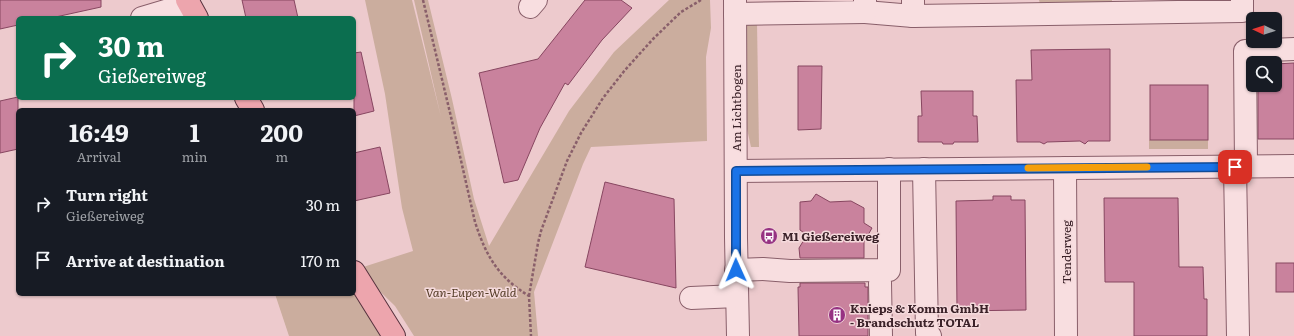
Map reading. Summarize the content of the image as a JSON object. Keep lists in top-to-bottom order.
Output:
{
  "streets": {
    "street": ["Am Lichtbogen", "Tenderweg"]
  },
  "parks": ["Van-Eupen-Wald"],
  "places": {
    "bus stop": ["M1 Gießereiweg"],
    "building": ["Knieps & Komm GmbH - Brandschutz TOTAL"]
  },
  "north": "left",
  "page": {
    "turn": ["30 m", "Gießereiweg"],
    "eta": [
      "16:49",
      "Arrival",
      "1",
      "min",
      "200",
      "m"
    ],
    "list": [
      {
        "name": "Turn right",
        "note": "Gießereiweg",
        "value": "30 m"
      },
      {
        "name": "Arrive at destination",
        "value": "170 m"
      }
    ]
  }
}
